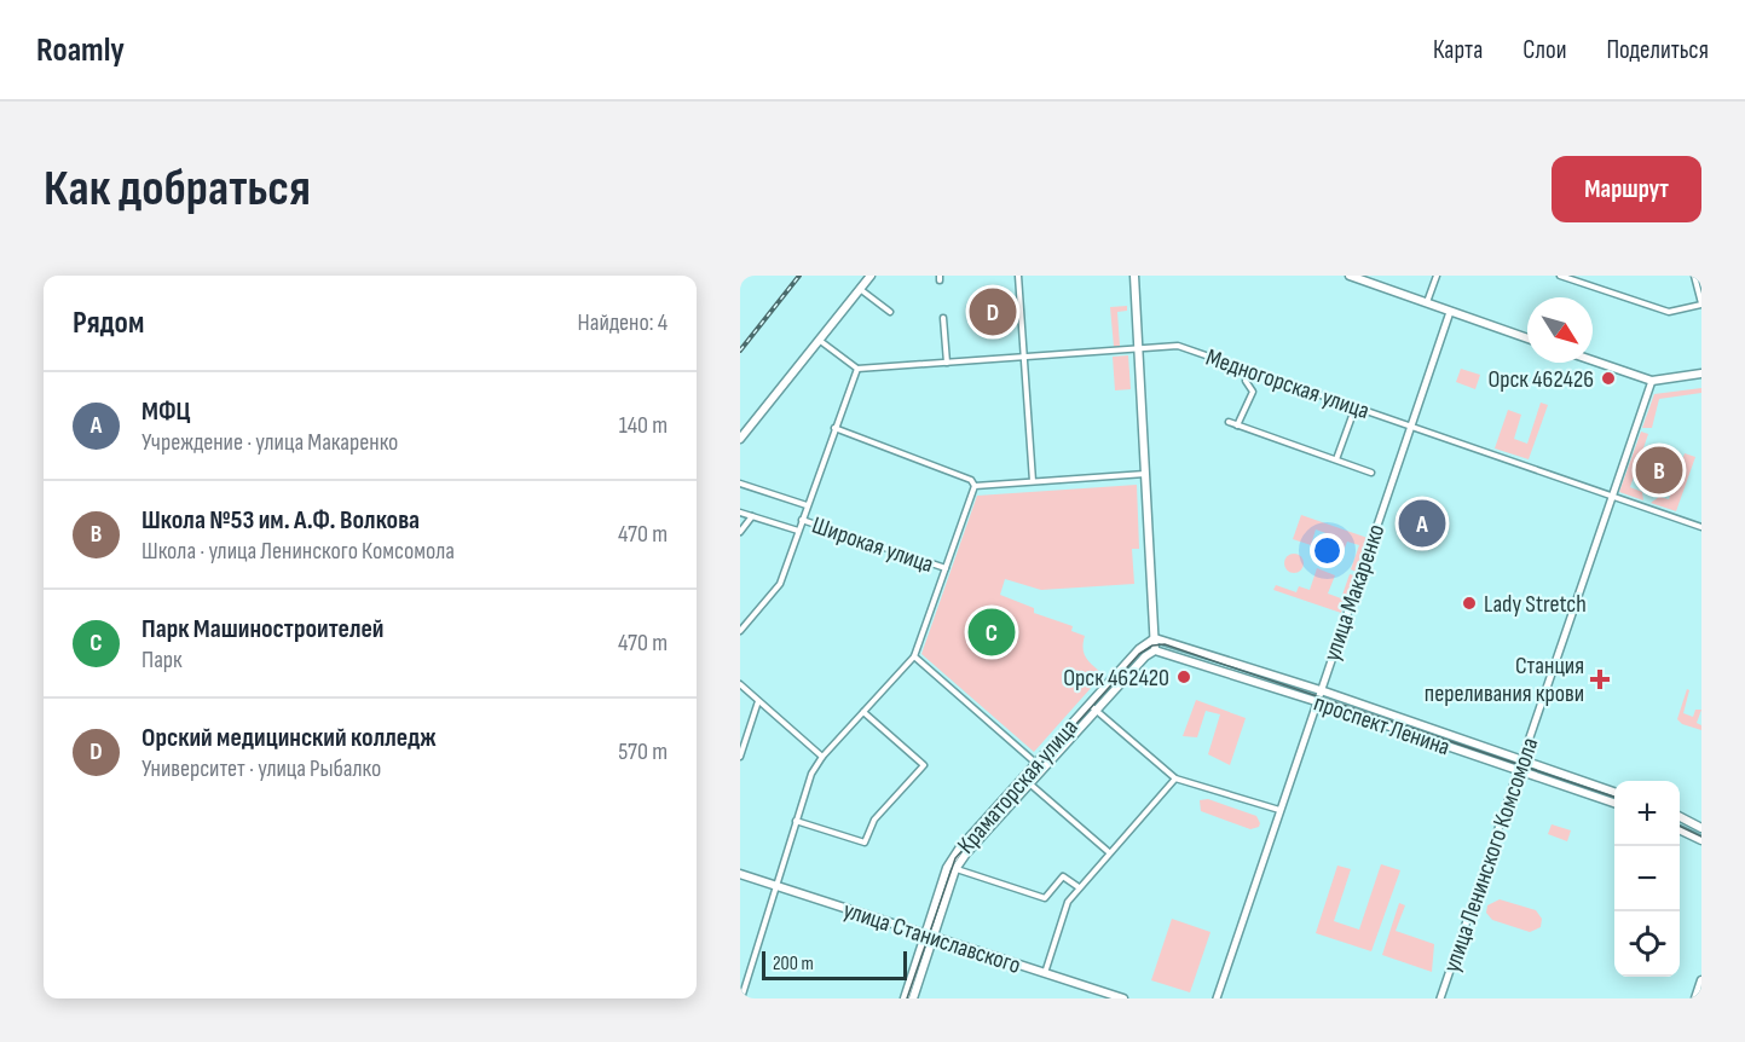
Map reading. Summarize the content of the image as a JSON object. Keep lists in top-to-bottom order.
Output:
{
  "streets": {
    "main road": ["проспект Ленина", "Краматорская улица", "улица Станиславского"],
    "street": [
      "Медногорская улица",
      "Широкая улица",
      "улица Макаренко",
      "улица Ленинского Комсомола"
    ]
  },
  "crossings": [
    ["Медногорская улица", "улица Макаренко"],
    ["Медногорская улица", "улица Ленинского Комсомола"],
    ["улица Макаренко", "проспект Ленина"],
    ["проспект Ленина", "Краматорская улица"],
    ["проспект Ленина", "улица Ленинского Комсомола"],
    ["Краматорская улица", "улица Станиславского"]
  ],
  "places": {
    "other": ["Орск 462426", "Lady Stretch", "Орск 462420"],
    "health": ["Станция переливания крови"]
  },
  "scale_bar": "200 m",
  "north": "bottom right",
  "page": {
    "header": "Roamly",
    "nav": ["Карта", "Слои", "Поделиться"],
    "buttons": "Маршрут",
    "title": "Как добраться",
    "heading": ["Рядом", "Найдено: 4"],
    "pins": [
      "D",
      "B",
      "A",
      "C"
    ],
    "list": [
      {
        "mark": "A",
        "name": "МФЦ",
        "note": "Учреждение · улица Макаренко",
        "value": "140 m"
      },
      {
        "mark": "B",
        "name": "Школа №53 им. А.Ф. Волкова",
        "note": "Школа · улица Ленинского Комсомола",
        "value": "470 m"
      },
      {
        "mark": "C",
        "name": "Парк Машиностроителей",
        "note": "Парк",
        "value": "470 m"
      },
      {
        "mark": "D",
        "name": "Орский медицинский колледж",
        "note": "Университет · улица Рыбалко",
        "value": "570 m"
      }
    ],
    "map_buttons": ["+", "−"],
    "scale": "200 m"
  }
}
